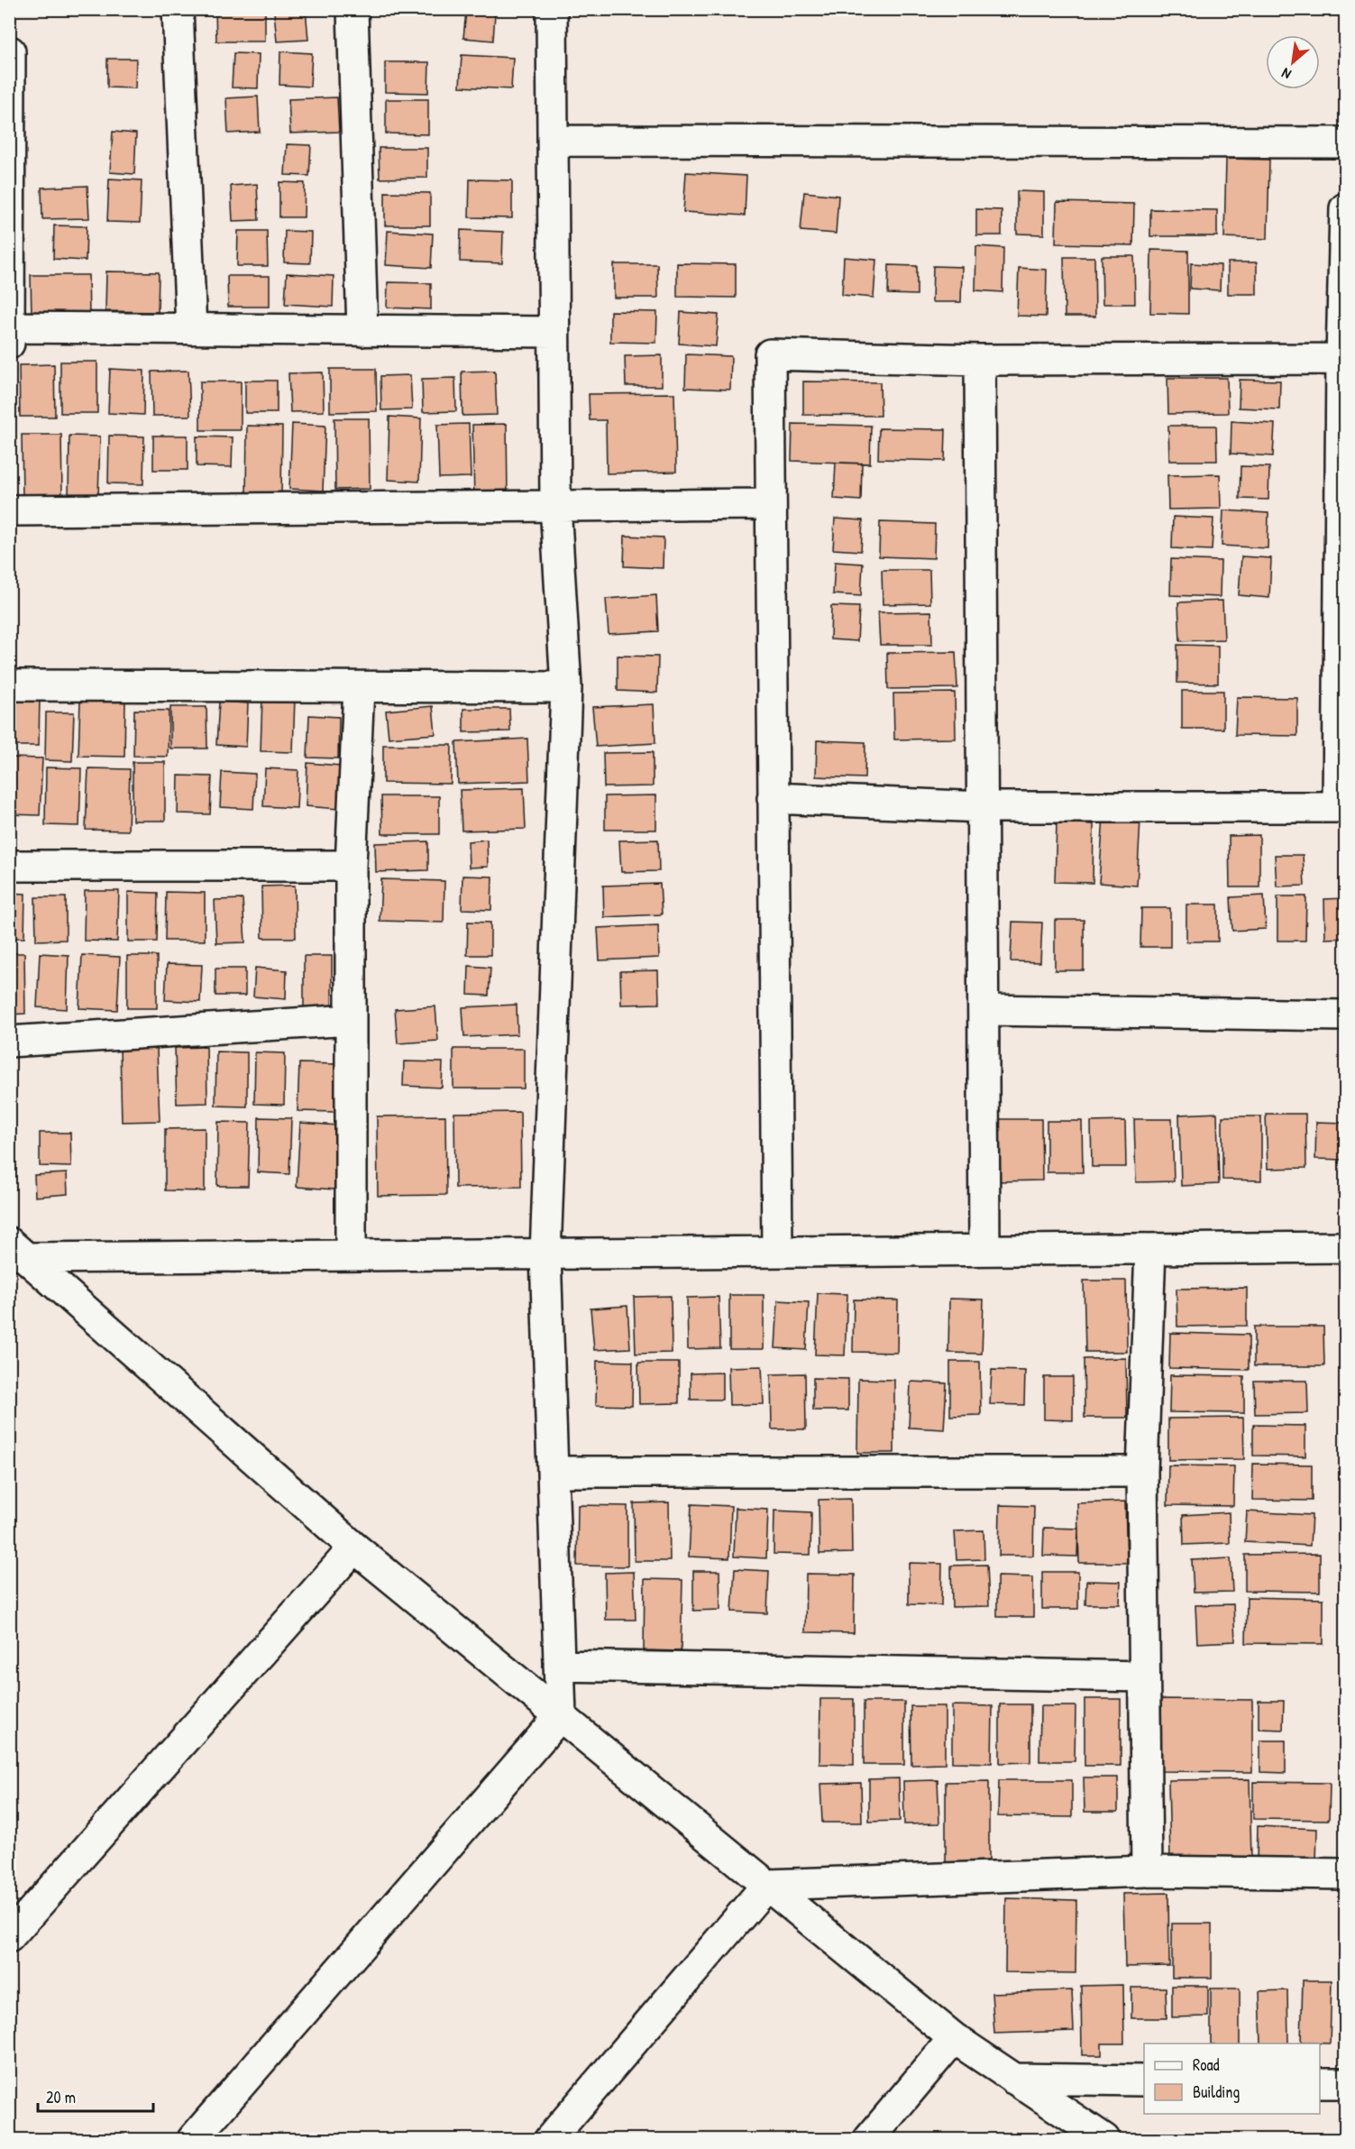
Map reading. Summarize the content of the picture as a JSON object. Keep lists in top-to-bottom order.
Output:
{
  "legend": ["Road", "Building"],
  "scale_bar": "20 m",
  "north": "bottom left"
}
